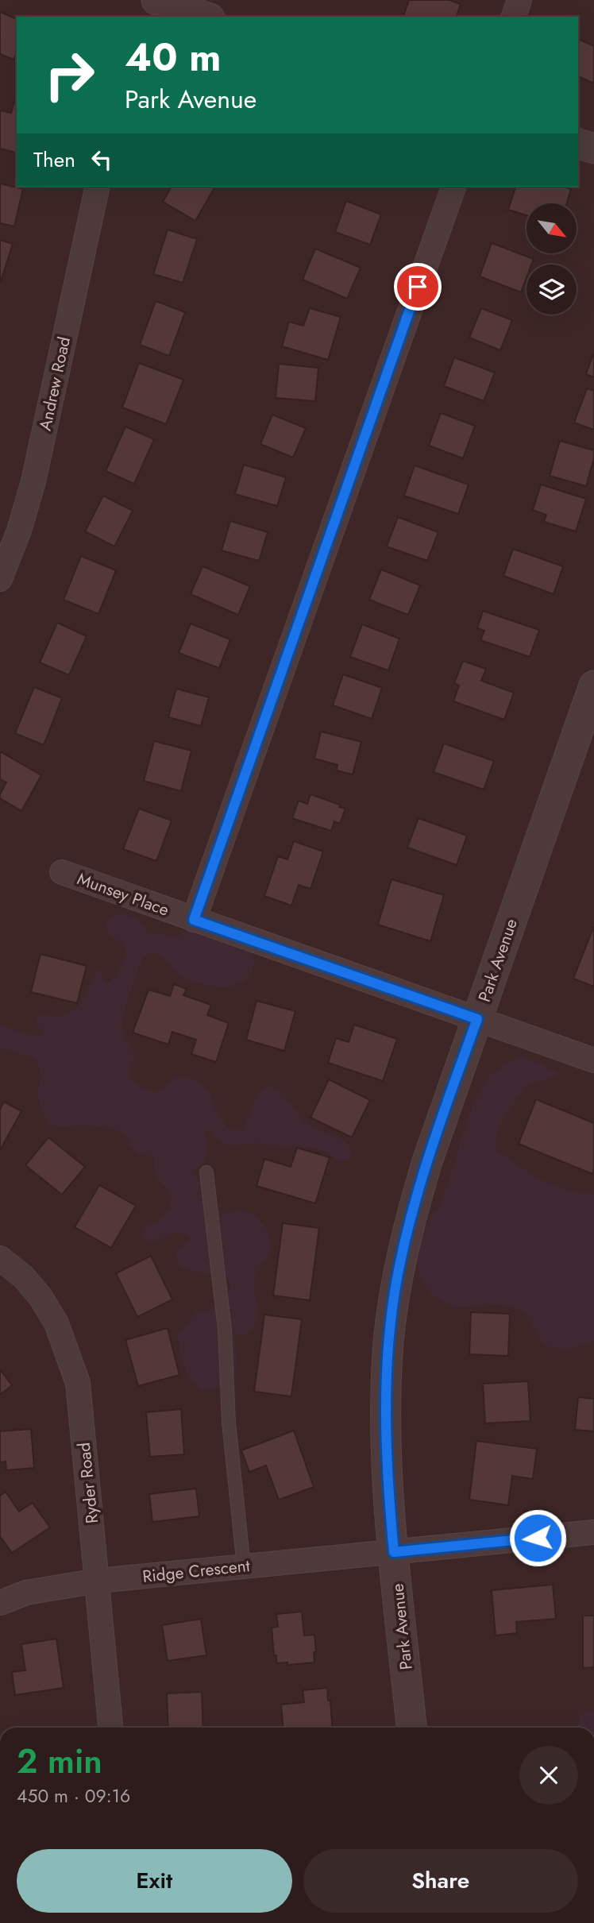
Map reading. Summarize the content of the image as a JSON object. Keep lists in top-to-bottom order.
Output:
{
  "streets": {
    "street": [
      "Andrew Road",
      "Munsey Place",
      "Park Avenue",
      "Ryder Road",
      "Ridge Crescent"
    ]
  },
  "crossings": [
    ["Munsey Place", "Park Avenue"],
    ["Park Avenue", "Ridge Crescent"],
    ["Ryder Road", "Ridge Crescent"]
  ],
  "north": "bottom right",
  "page": {
    "turn": ["40 m", "Park Avenue"],
    "then": "Then",
    "heading": ["2 min", "450 m · 09:16"],
    "buttons": ["Exit", "Share"]
  }
}
